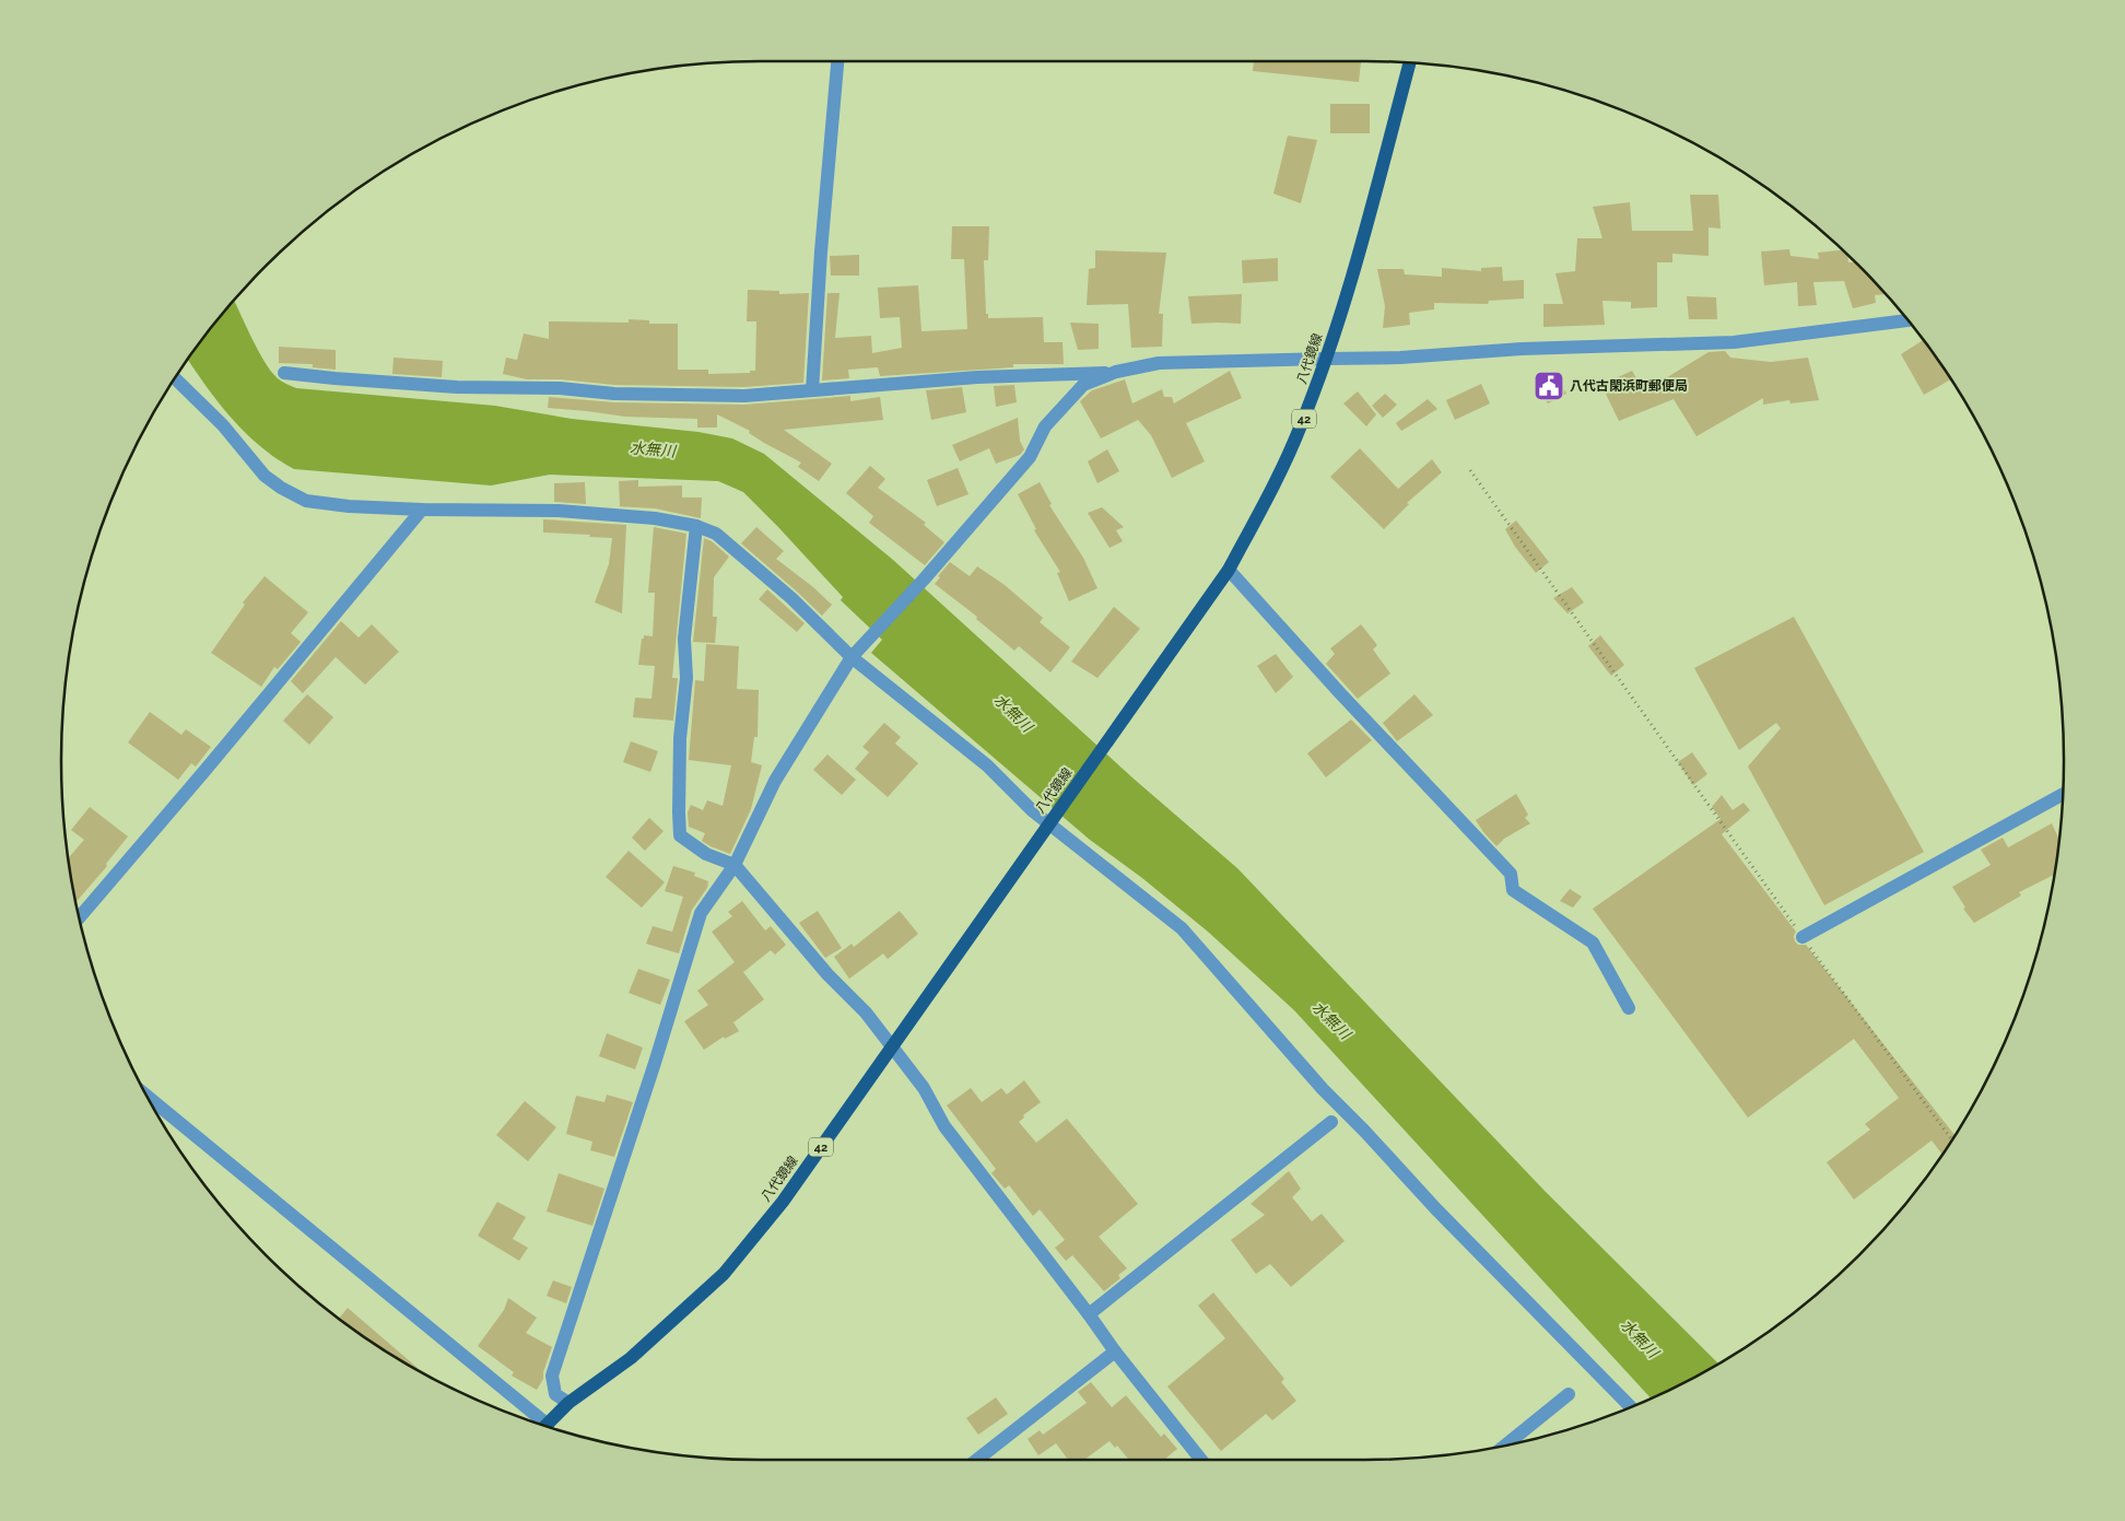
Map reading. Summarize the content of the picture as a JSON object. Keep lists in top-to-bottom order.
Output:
{
  "streets": {
    "main road": ["八代鏡線", "42"]
  },
  "water": ["水無川"],
  "places": {
    "public building": ["八代古閑浜町郵便局"]
  }
}
